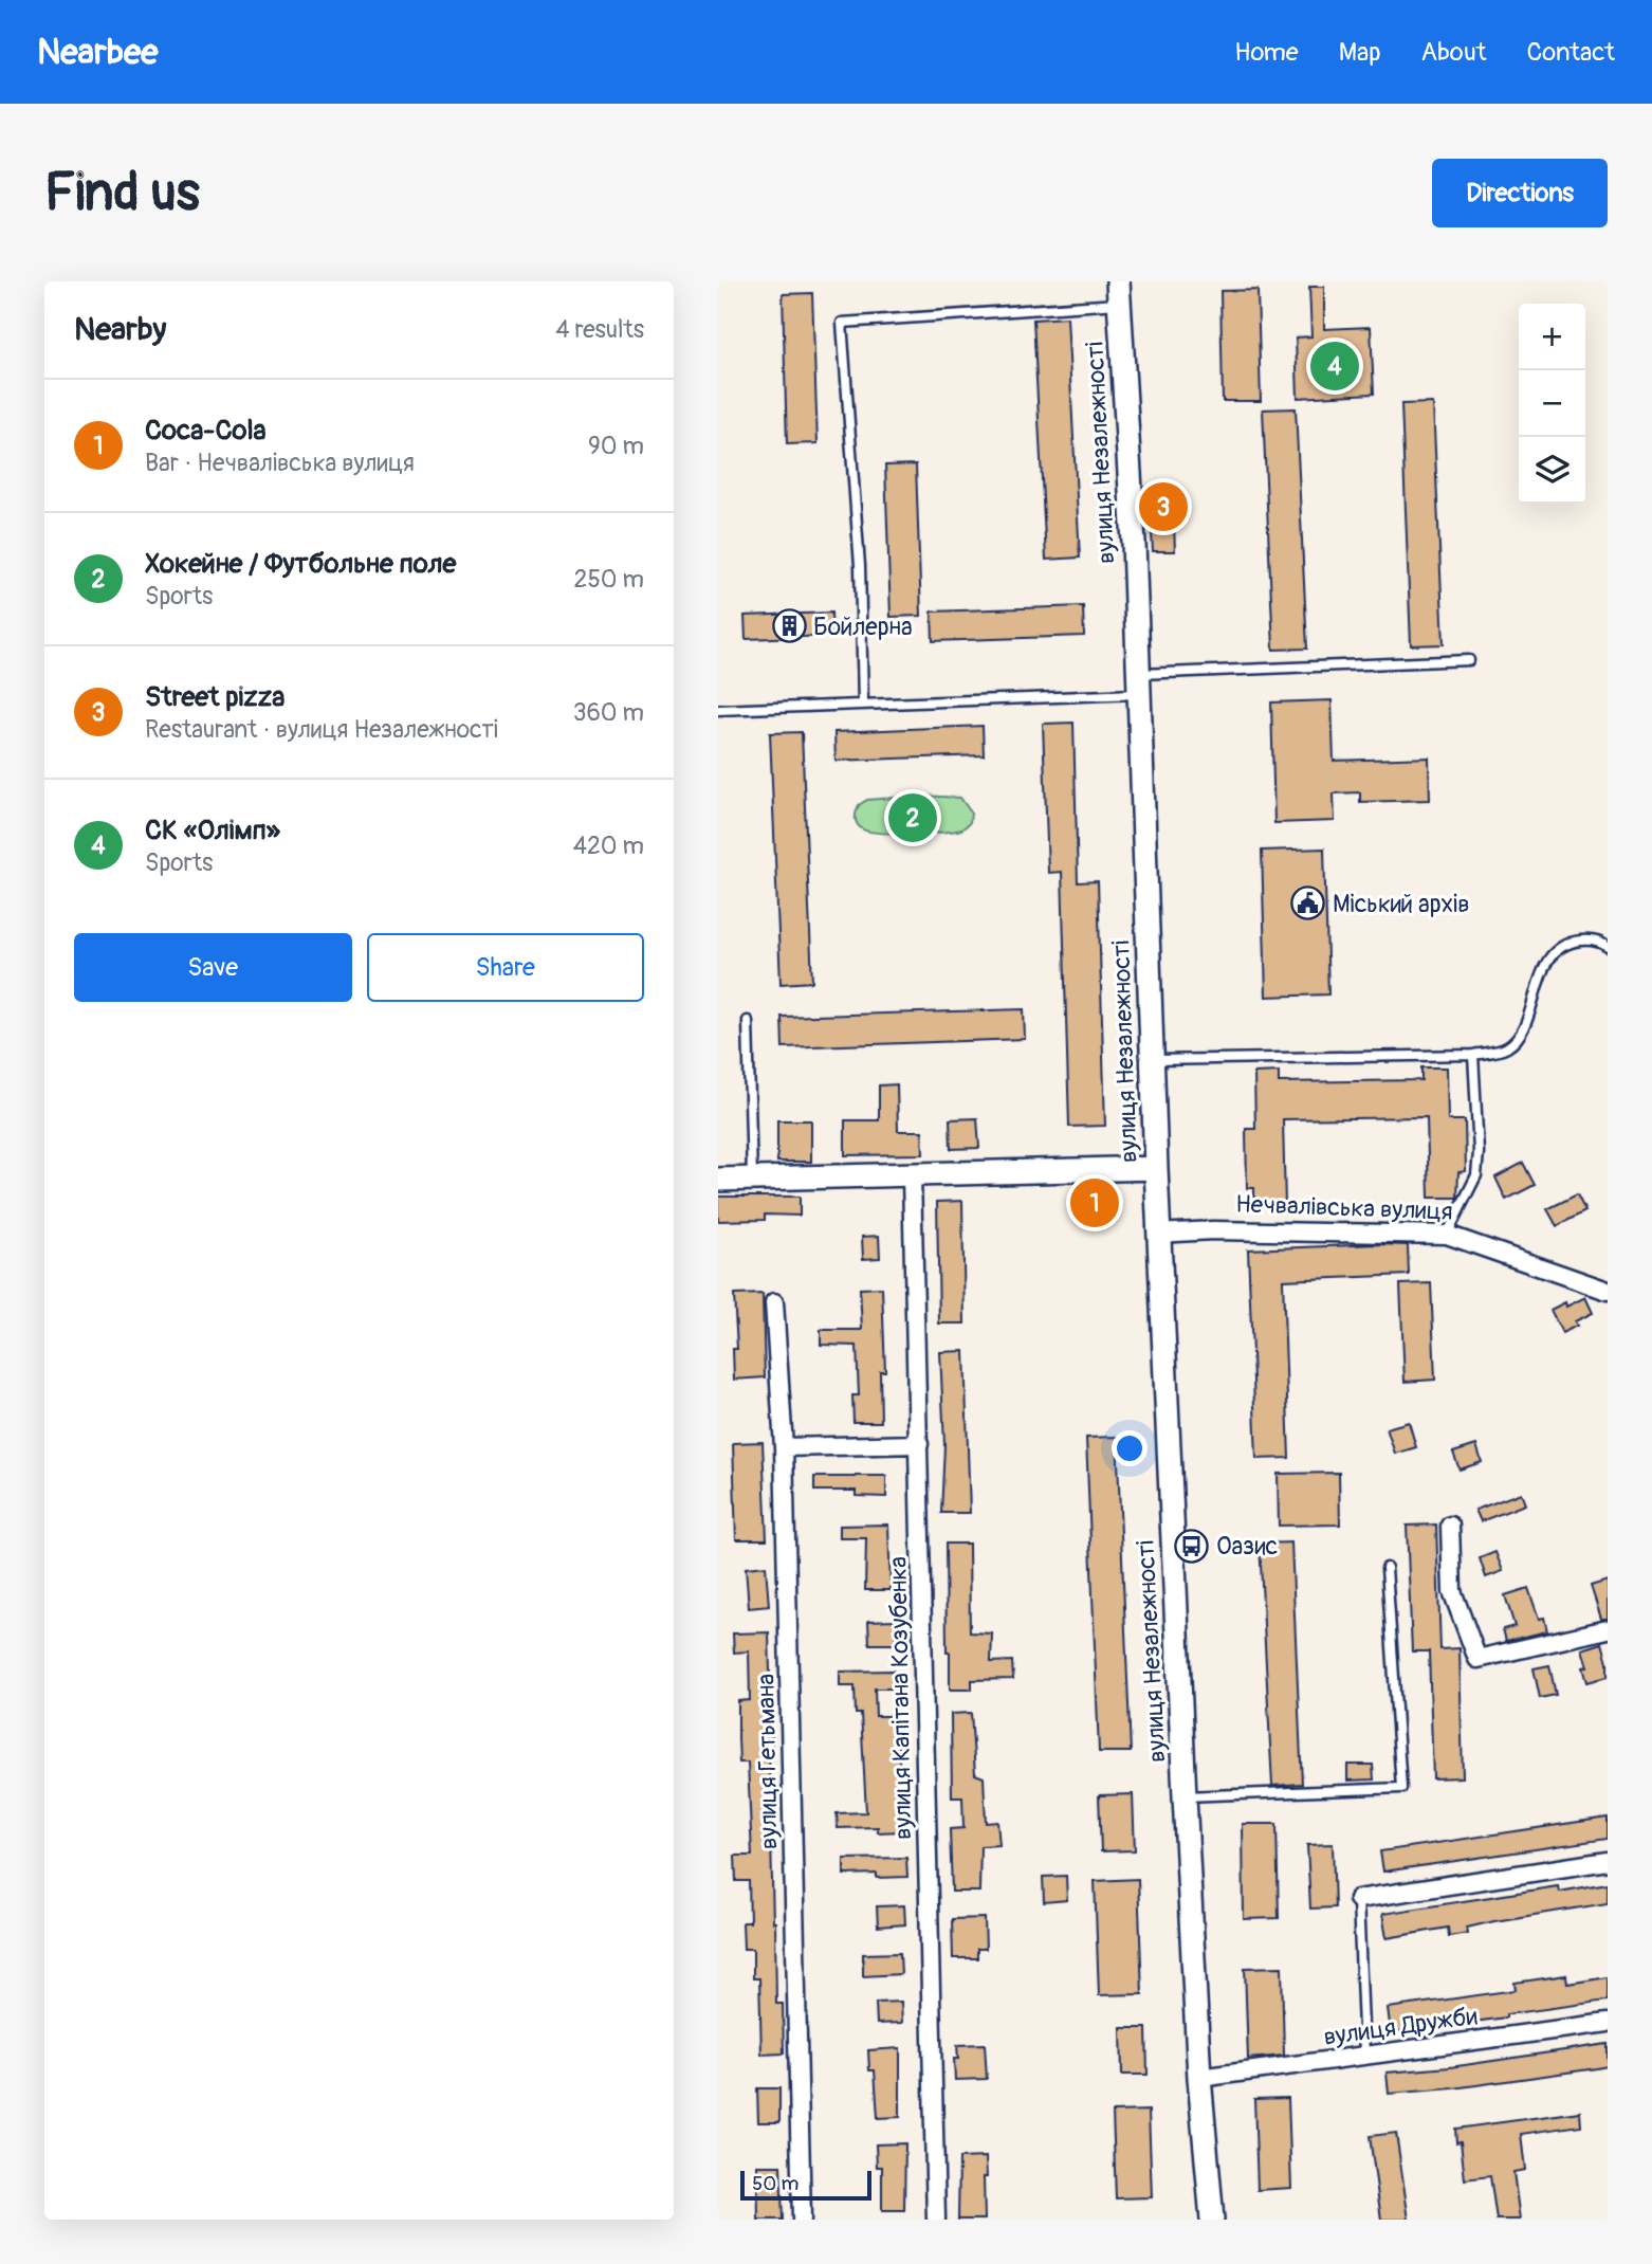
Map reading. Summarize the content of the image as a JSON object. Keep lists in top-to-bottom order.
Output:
{
  "streets": {
    "street": [
      "вулиця Незалежності",
      "Нечвалівська вулиця",
      "вулиця Капітана Козубенка",
      "вулиця Гетьмана",
      "вулиця Дружби"
    ]
  },
  "crossings": [
    ["вулиця Незалежності", "Нечвалівська вулиця"],
    ["вулиця Незалежності", "вулиця Дружби"]
  ],
  "places": {
    "building": ["Бойлерна"],
    "public building": ["Міський архів"],
    "bus stop": ["Оазис"]
  },
  "scale_bar": "50 m",
  "page": {
    "header": "Nearbee",
    "nav": [
      "Home",
      "Map",
      "About",
      "Contact"
    ],
    "buttons": [
      "Directions",
      ["Save", "Share"]
    ],
    "title": "Find us",
    "heading": ["Nearby", "4 results"],
    "map_buttons": ["+", "−"],
    "pins": [
      "4",
      "3",
      "2",
      "1"
    ],
    "list": [
      {
        "mark": "1",
        "name": "Coca-Cola",
        "note": "Bar · Нечвалівська вулиця",
        "value": "90 m"
      },
      {
        "mark": "2",
        "name": "Хокейне / Футбольне поле",
        "note": "Sports",
        "value": "250 m"
      },
      {
        "mark": "3",
        "name": "Street pizza",
        "note": "Restaurant · вулиця Незалежності",
        "value": "360 m"
      },
      {
        "mark": "4",
        "name": "СК «Олімп»",
        "note": "Sports",
        "value": "420 m"
      }
    ],
    "scale": "50 m"
  }
}
